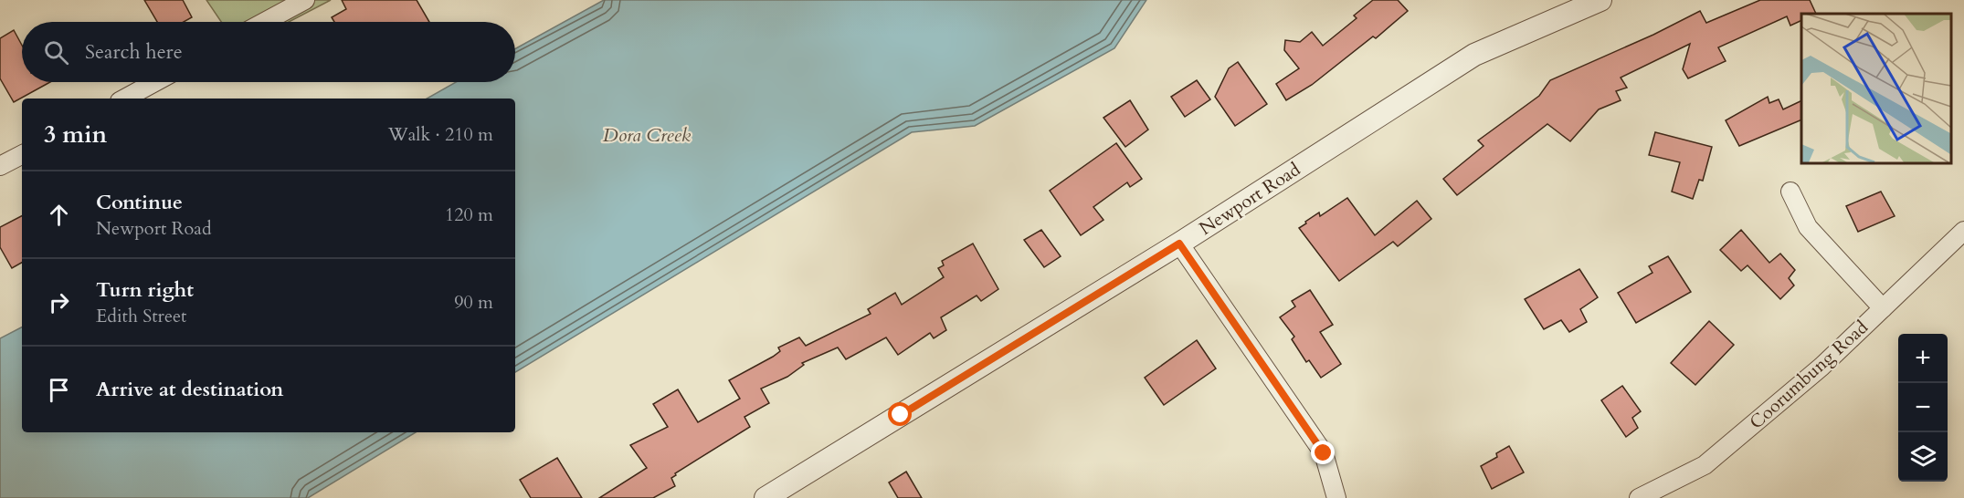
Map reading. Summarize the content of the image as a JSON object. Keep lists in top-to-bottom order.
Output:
{
  "streets": {
    "street": ["Newport Road", "Coorumbung Road"]
  },
  "water": ["Dora Creek"],
  "page": {
    "search": "Search here",
    "heading": ["3 min", "Walk · 210 m"],
    "list": [
      ["Continue", "Newport Road", "120 m"],
      ["Turn right", "Edith Street", "90 m"],
      "Arrive at destination"
    ],
    "map_buttons": ["+", "−"]
  }
}
